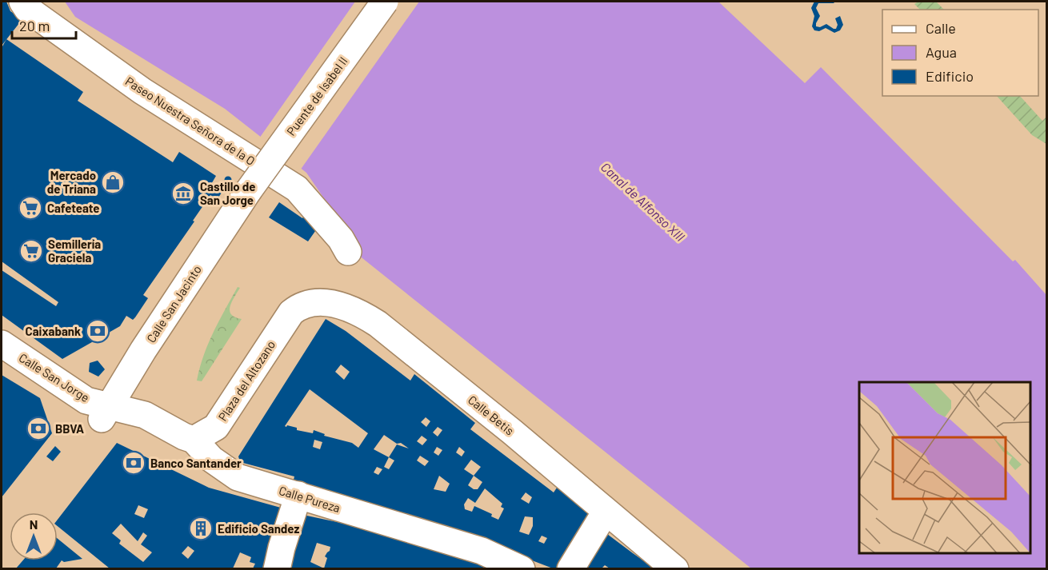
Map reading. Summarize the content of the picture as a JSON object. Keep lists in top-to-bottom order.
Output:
{
  "streets": {
    "street": [
      "Puente de Isabel II",
      "Paseo Nuestra Señora de la O",
      "Calle San Jacinto",
      "Calle San Jorge",
      "Plaza del Altozano",
      "Calle Betis",
      "Calle Pureza"
    ]
  },
  "crossings": [
    ["Puente de Isabel II", "Calle San Jacinto"],
    ["Calle San Jacinto", "Calle San Jorge"],
    ["Calle San Jacinto", "Calle Pureza"],
    ["Calle San Jorge", "Calle Pureza"],
    ["Plaza del Altozano", "Calle Betis"],
    ["Plaza del Altozano", "Calle Pureza"]
  ],
  "water": ["Canal de Alfonso XIII"],
  "places": {
    "shop": ["Mercado de Triana"],
    "museum": ["Castillo de San Jorge"],
    "supermarket": ["Cafeteate", "Semillería Graciela"],
    "bank": ["Caixabank", "BBVA", "Banco Santander"],
    "building": ["Edificio Sandez"]
  },
  "legend": ["Calle", "Agua", "Edificio"],
  "scale_bar": "20 m",
  "north": "top"
}
